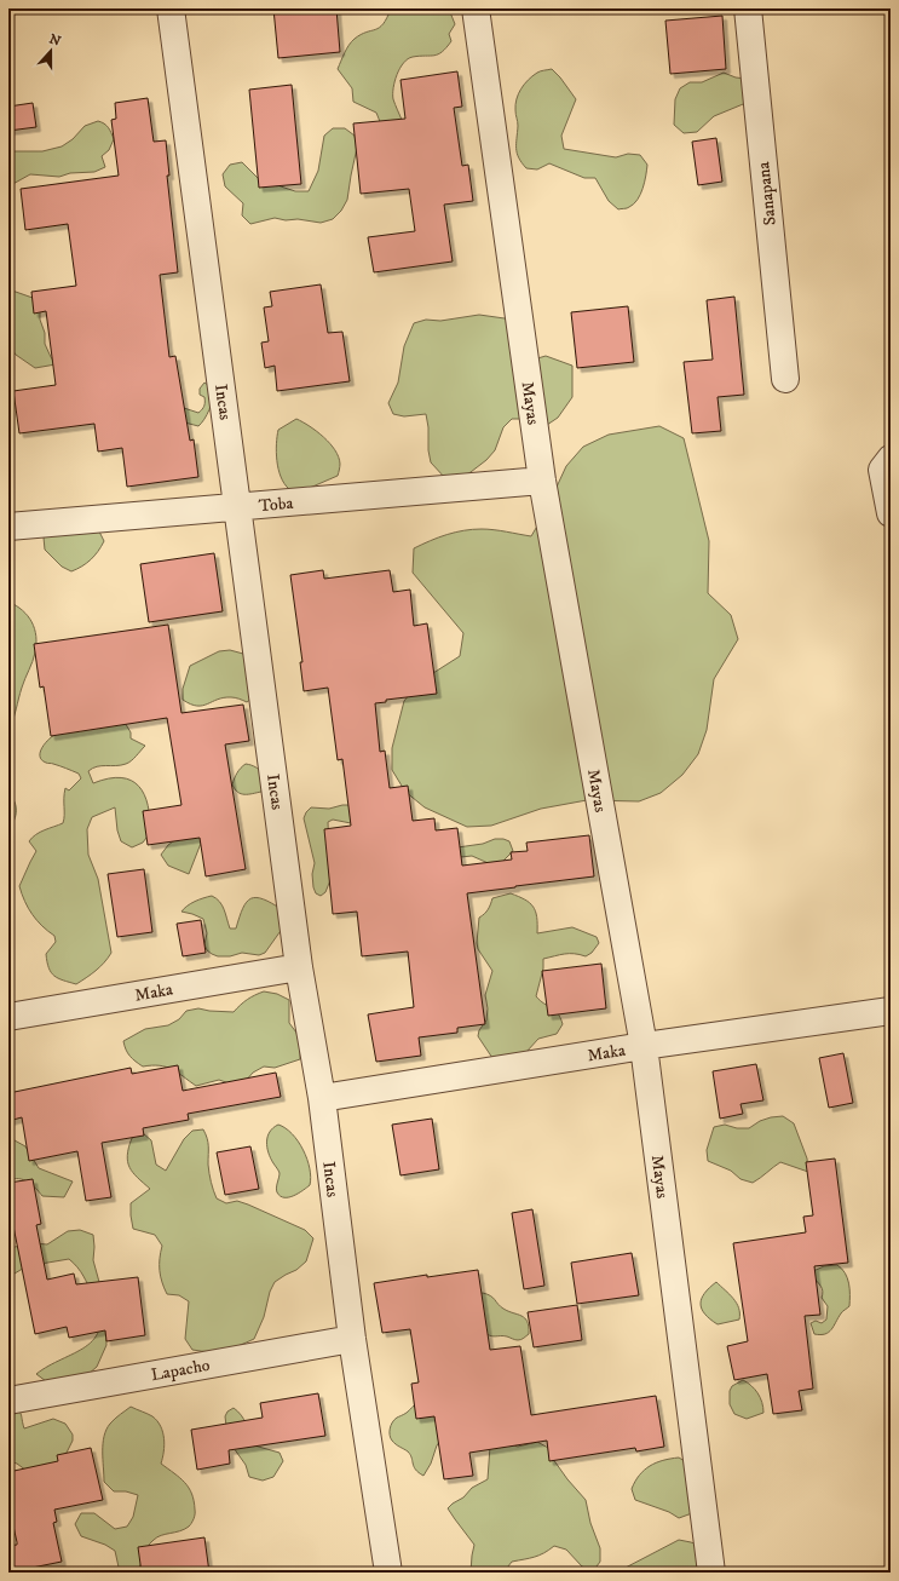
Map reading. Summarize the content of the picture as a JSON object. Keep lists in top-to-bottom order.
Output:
{
  "streets": {
    "street": [
      "Sanapana",
      "Incas",
      "Mayas",
      "Toba",
      "Maka",
      "Lapacho"
    ]
  },
  "crossings": [
    ["Incas", "Toba"],
    ["Incas", "Maka"],
    ["Incas", "Lapacho"],
    ["Mayas", "Toba"],
    ["Mayas", "Maka"]
  ],
  "north": "top"
}
